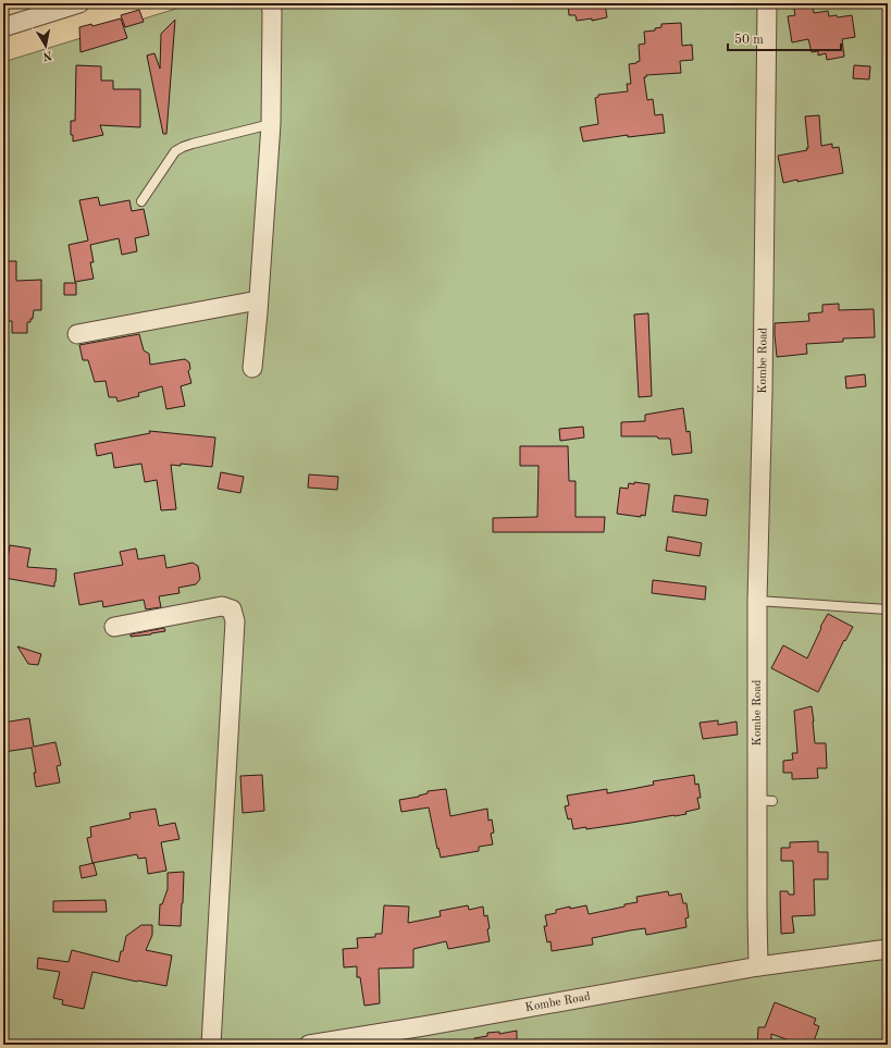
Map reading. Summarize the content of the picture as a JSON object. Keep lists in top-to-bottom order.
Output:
{
  "streets": {
    "street": ["Kombe Road"]
  },
  "scale_bar": "50 m",
  "north": "bottom"
}
